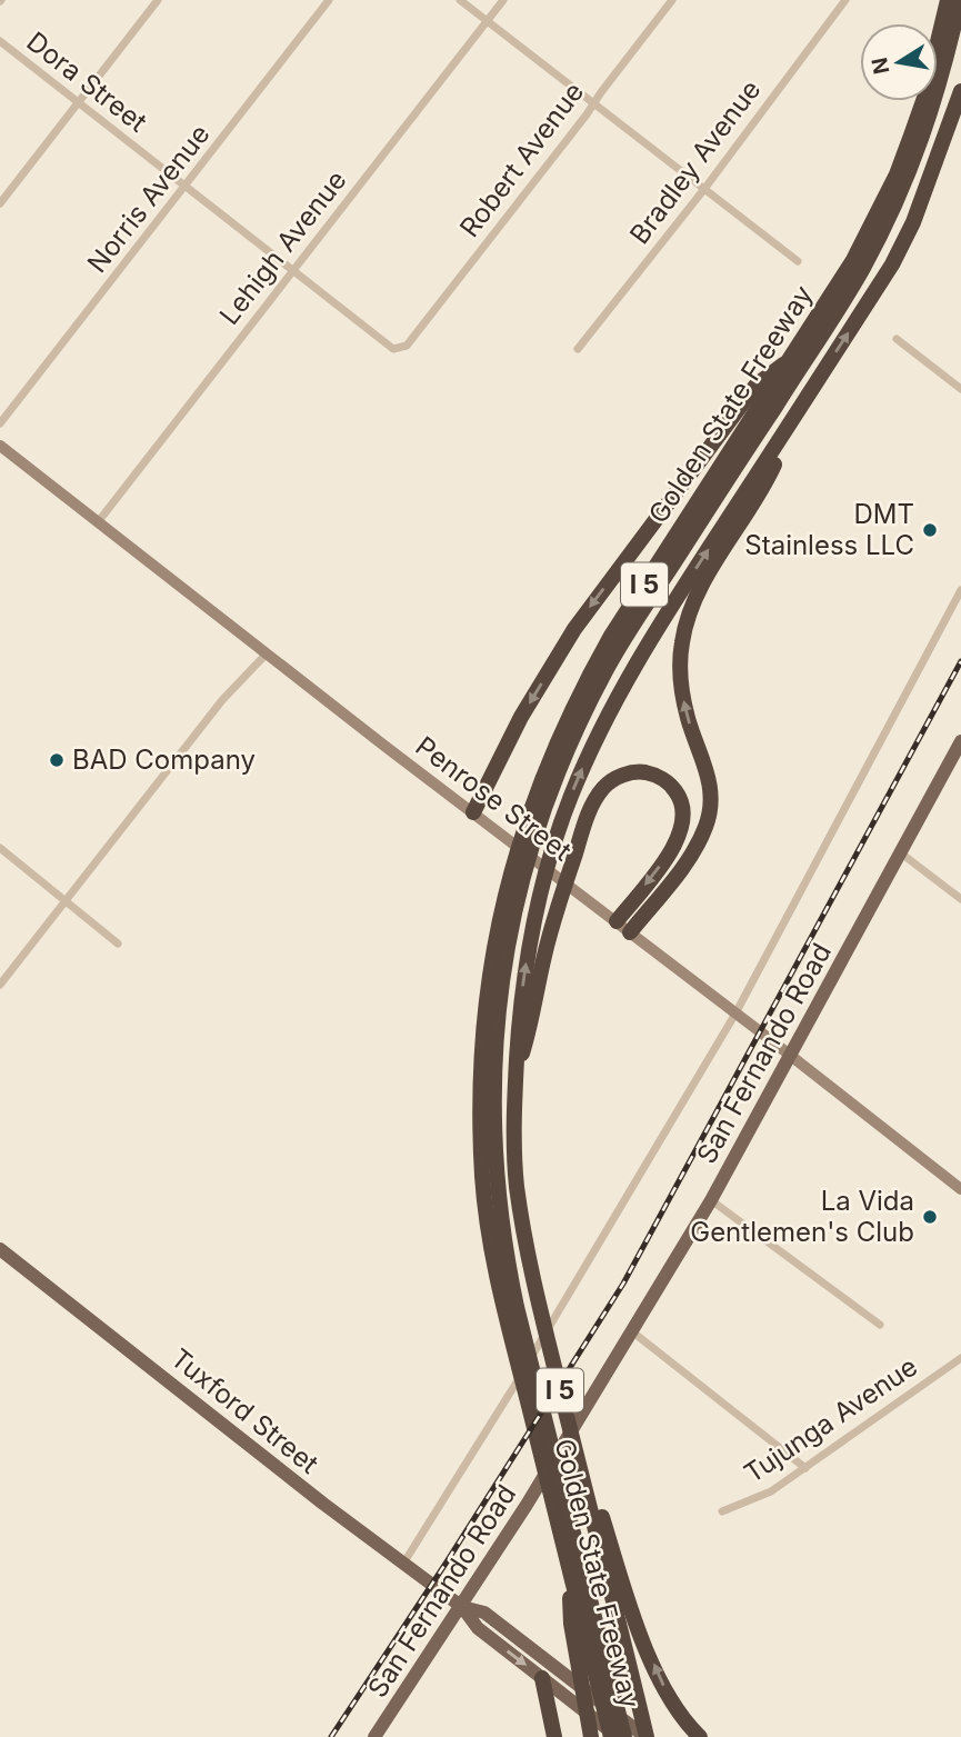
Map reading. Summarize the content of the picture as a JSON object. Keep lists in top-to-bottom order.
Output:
{
  "streets": {
    "highway": ["Golden State Freeway", "I 5"],
    "main road": ["Penrose Street", "San Fernando Road", "Tuxford Street"],
    "street": [
      "Dora Street",
      "Robert Avenue",
      "Bradley Avenue",
      "Norris Avenue",
      "Lehigh Avenue",
      "Tujunga Avenue"
    ]
  },
  "crossings": [
    ["Dora Street", "Robert Avenue"],
    ["Dora Street", "Norris Avenue"],
    ["Dora Street", "Lehigh Avenue"],
    ["Lehigh Avenue", "Penrose Street"],
    ["Golden State Freeway", "Tuxford Street"],
    ["Penrose Street", "San Fernando Road"],
    ["San Fernando Road", "Tuxford Street"]
  ],
  "places": ["DMT Stainless LLC", "BAD Company", "La Vida Gentlemen's Club"],
  "north": "left"
}
